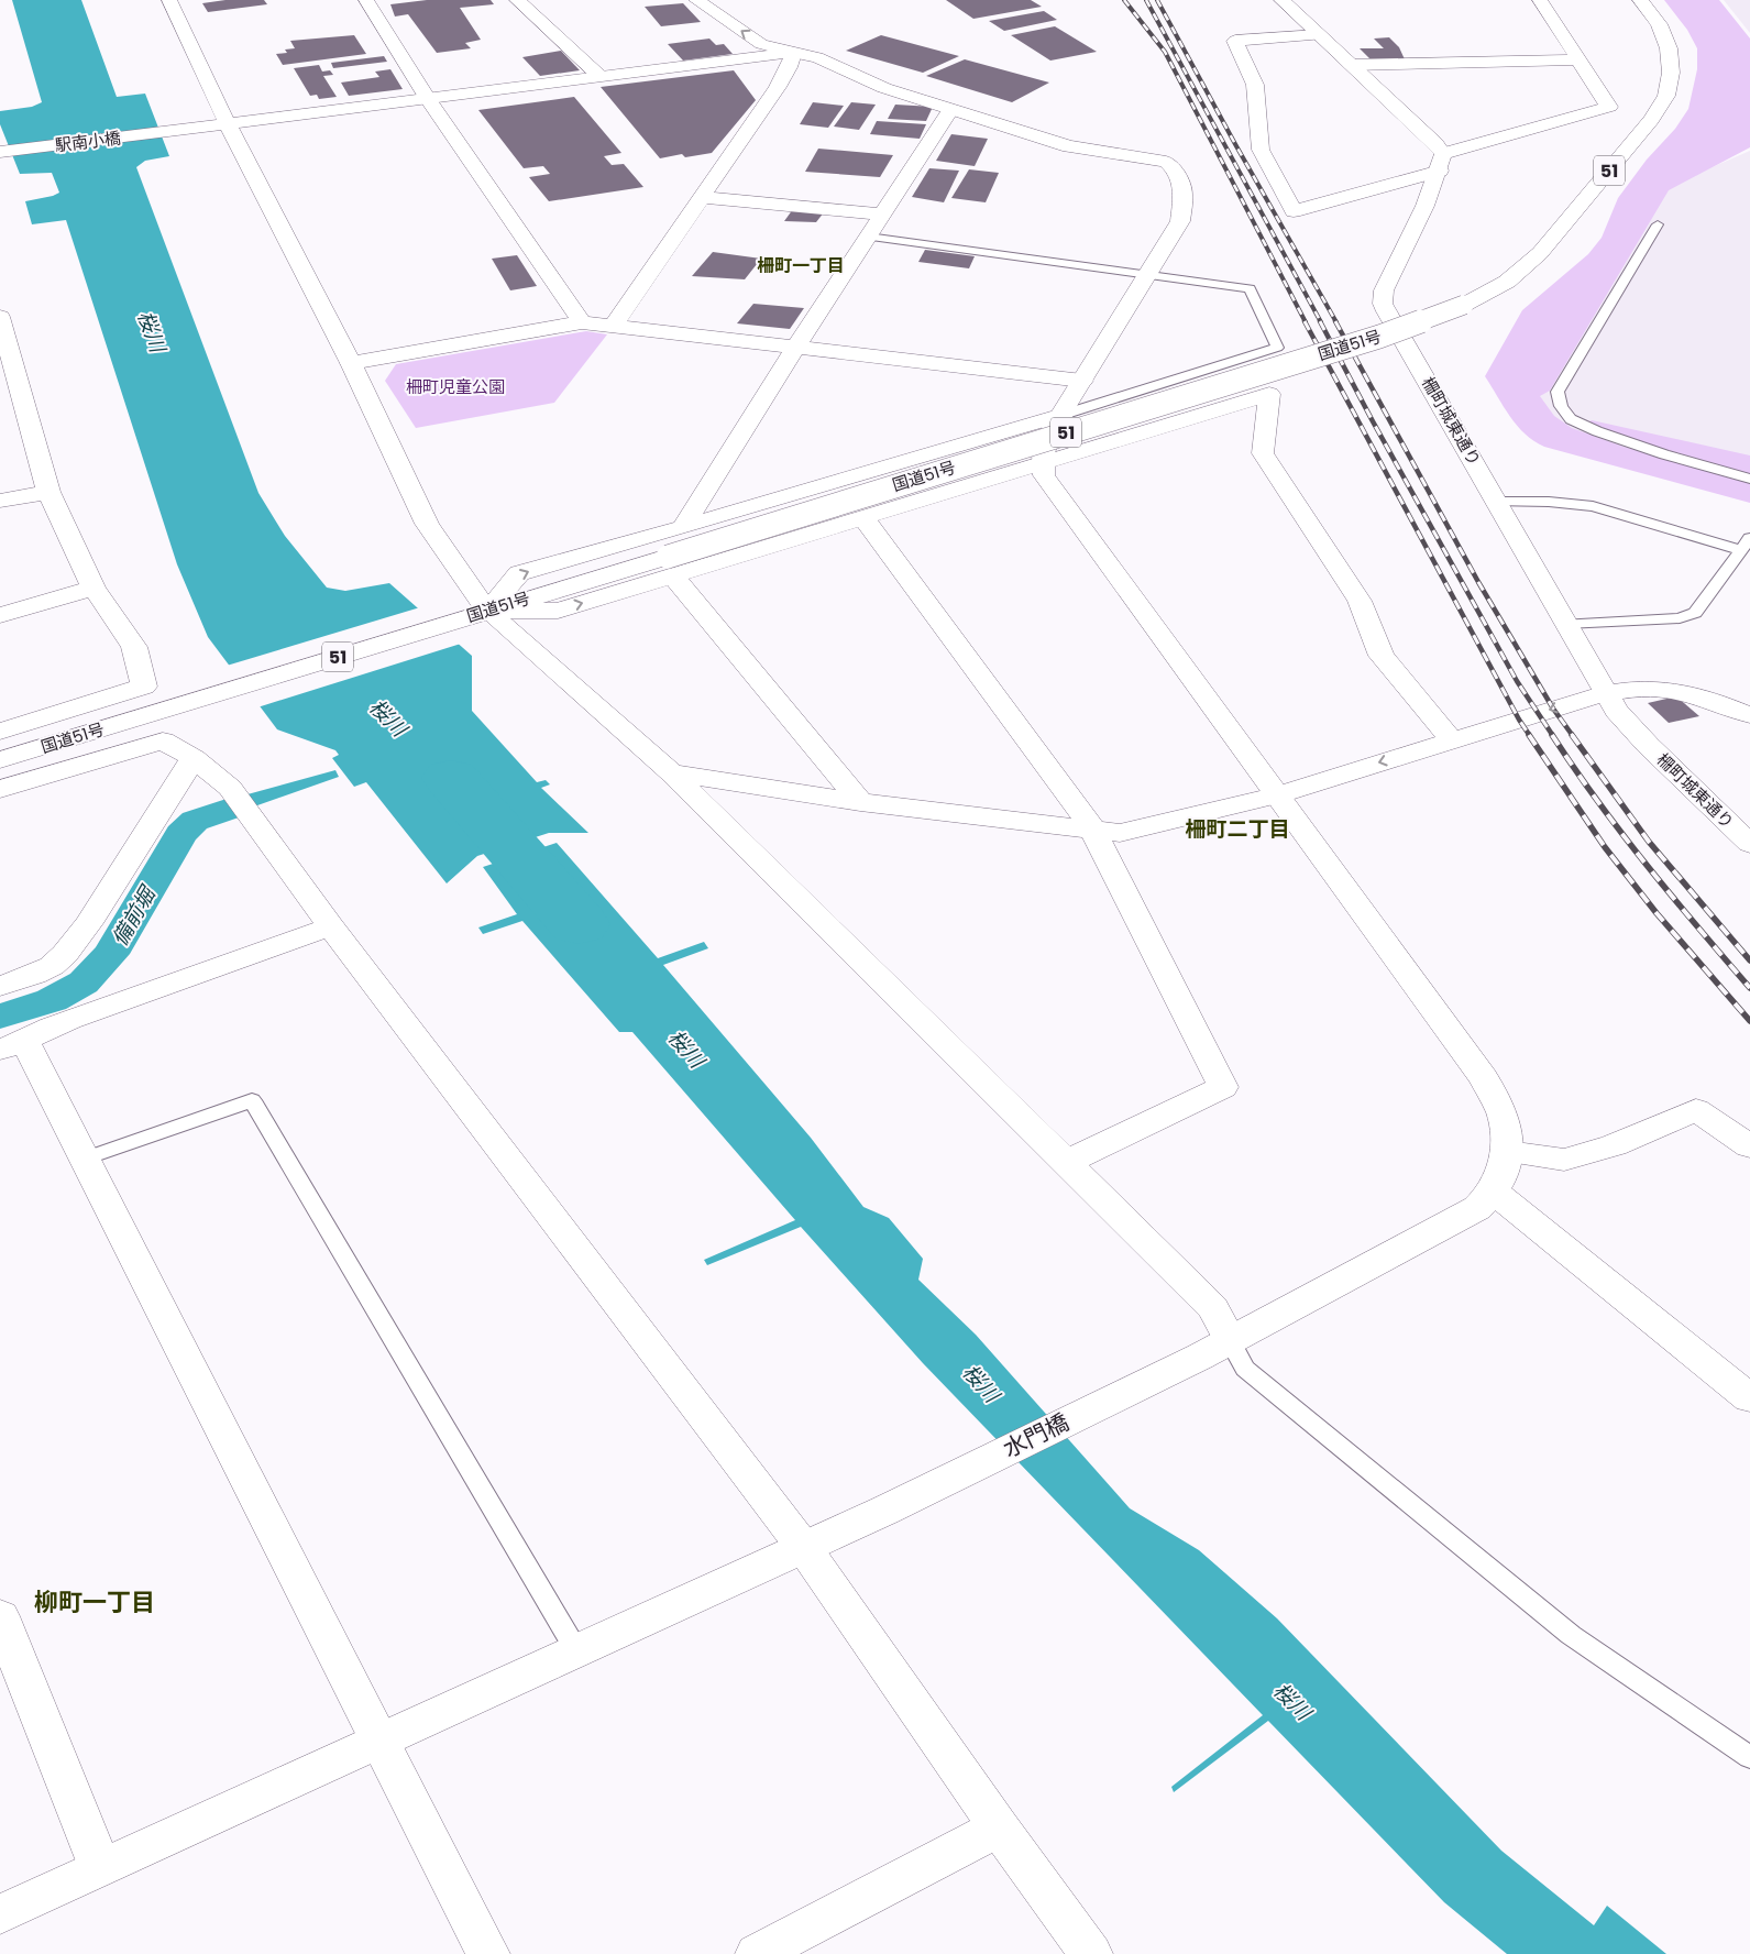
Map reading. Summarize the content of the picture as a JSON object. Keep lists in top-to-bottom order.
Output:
{
  "streets": {
    "main road": [
      "駅南小橋",
      "51",
      "国道51号",
      "柵町城東通り",
      "水門橋"
    ]
  },
  "districts": ["柵町一丁目", "柵町二丁目", "柳町一丁目"],
  "water": ["桜川", "備前堀"],
  "parks": ["柵町児童公園"]
}
